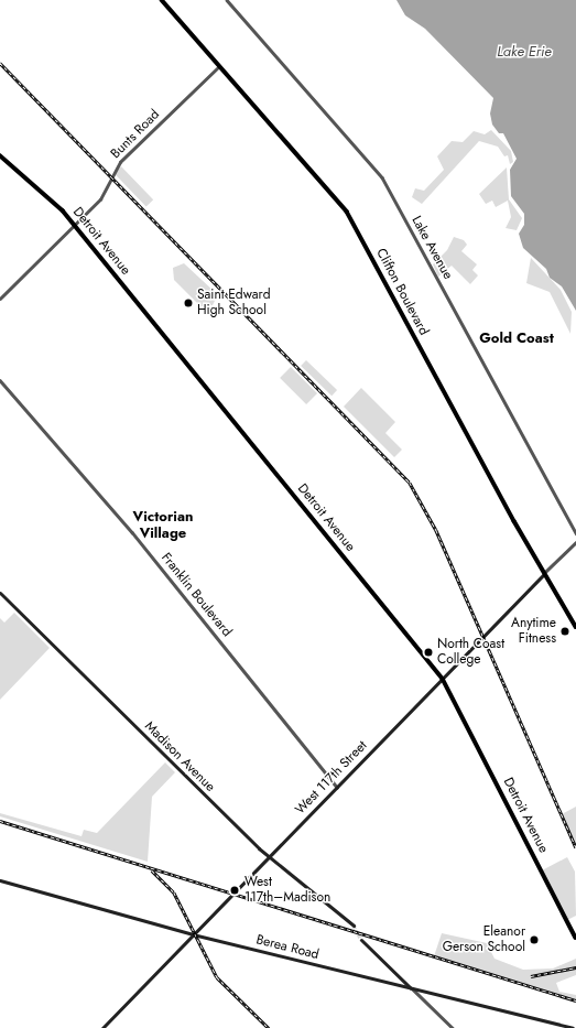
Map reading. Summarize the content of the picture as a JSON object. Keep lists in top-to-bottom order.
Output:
{
  "streets": {
    "main road": [
      "Detroit Avenue",
      "Clifton Boulevard",
      "Madison Avenue",
      "West 117th Street",
      "Berea Road"
    ],
    "street": ["Bunts Road", "Lake Avenue", "Franklin Boulevard"]
  },
  "crossings": [
    ["Bunts Road", "Detroit Avenue"],
    ["Bunts Road", "Clifton Boulevard"],
    ["Detroit Avenue", "West 117th Street"],
    ["Clifton Boulevard", "West 117th Street"],
    ["Franklin Boulevard", "West 117th Street"],
    ["Madison Avenue", "West 117th Street"],
    ["West 117th Street", "Berea Road"]
  ],
  "districts": ["Gold Coast", "Victorian Village"],
  "water": ["Lake Erie"],
  "places": [
    "Saint Edward High School",
    "Anytime Fitness",
    "North Coast College",
    "West 117th–Madison",
    "Eleanor Gerson School"
  ]
}
